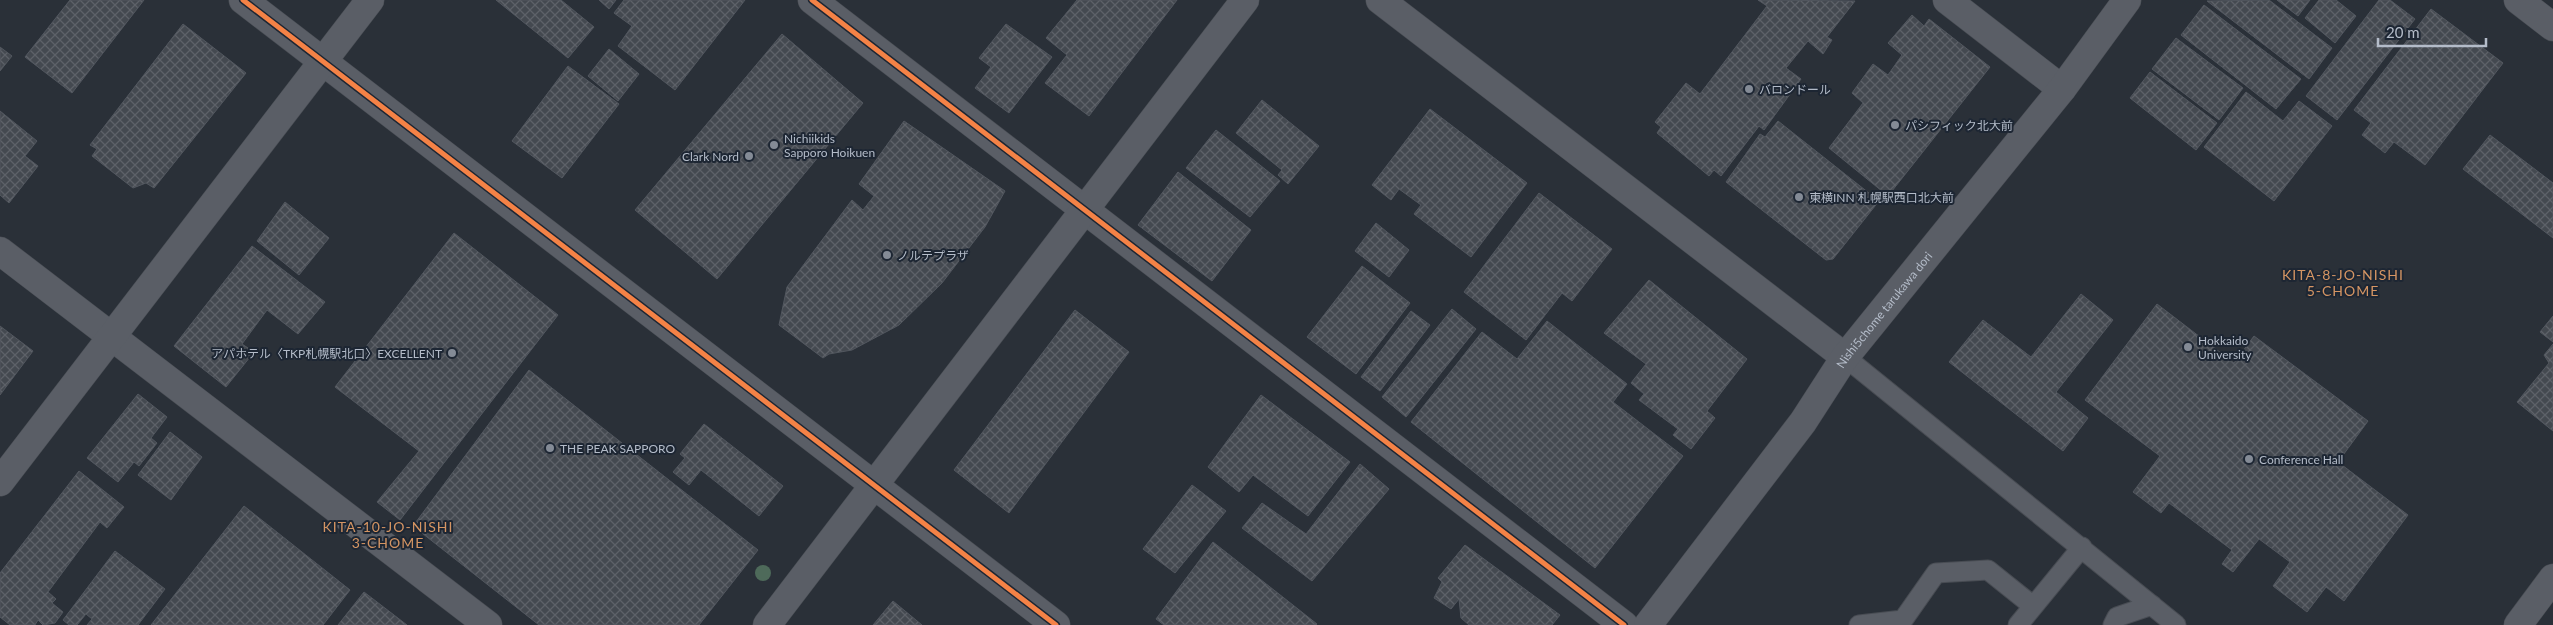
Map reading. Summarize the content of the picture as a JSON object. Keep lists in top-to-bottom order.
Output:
{
  "streets": {
    "street": ["Nishi5chome tarukawa dori"]
  },
  "districts": ["KITA-8-JO-NISHI 5-CHOME", "KITA-10-JO-NISHI 3-CHOME"],
  "places": [
    "バロンドール",
    "パシフィック北大前",
    "Nichiikids Sapporo Hoikuen",
    "Clark Nord",
    "東横INN 札幌駅西口北大前",
    "ノルテプラザ",
    "Hokkaido University",
    "アパホテル〈TKP札幌駅北口〉EXCELLENT",
    "THE PEAK SAPPORO",
    "Conference Hall"
  ],
  "scale_bar": "20 m"
}
